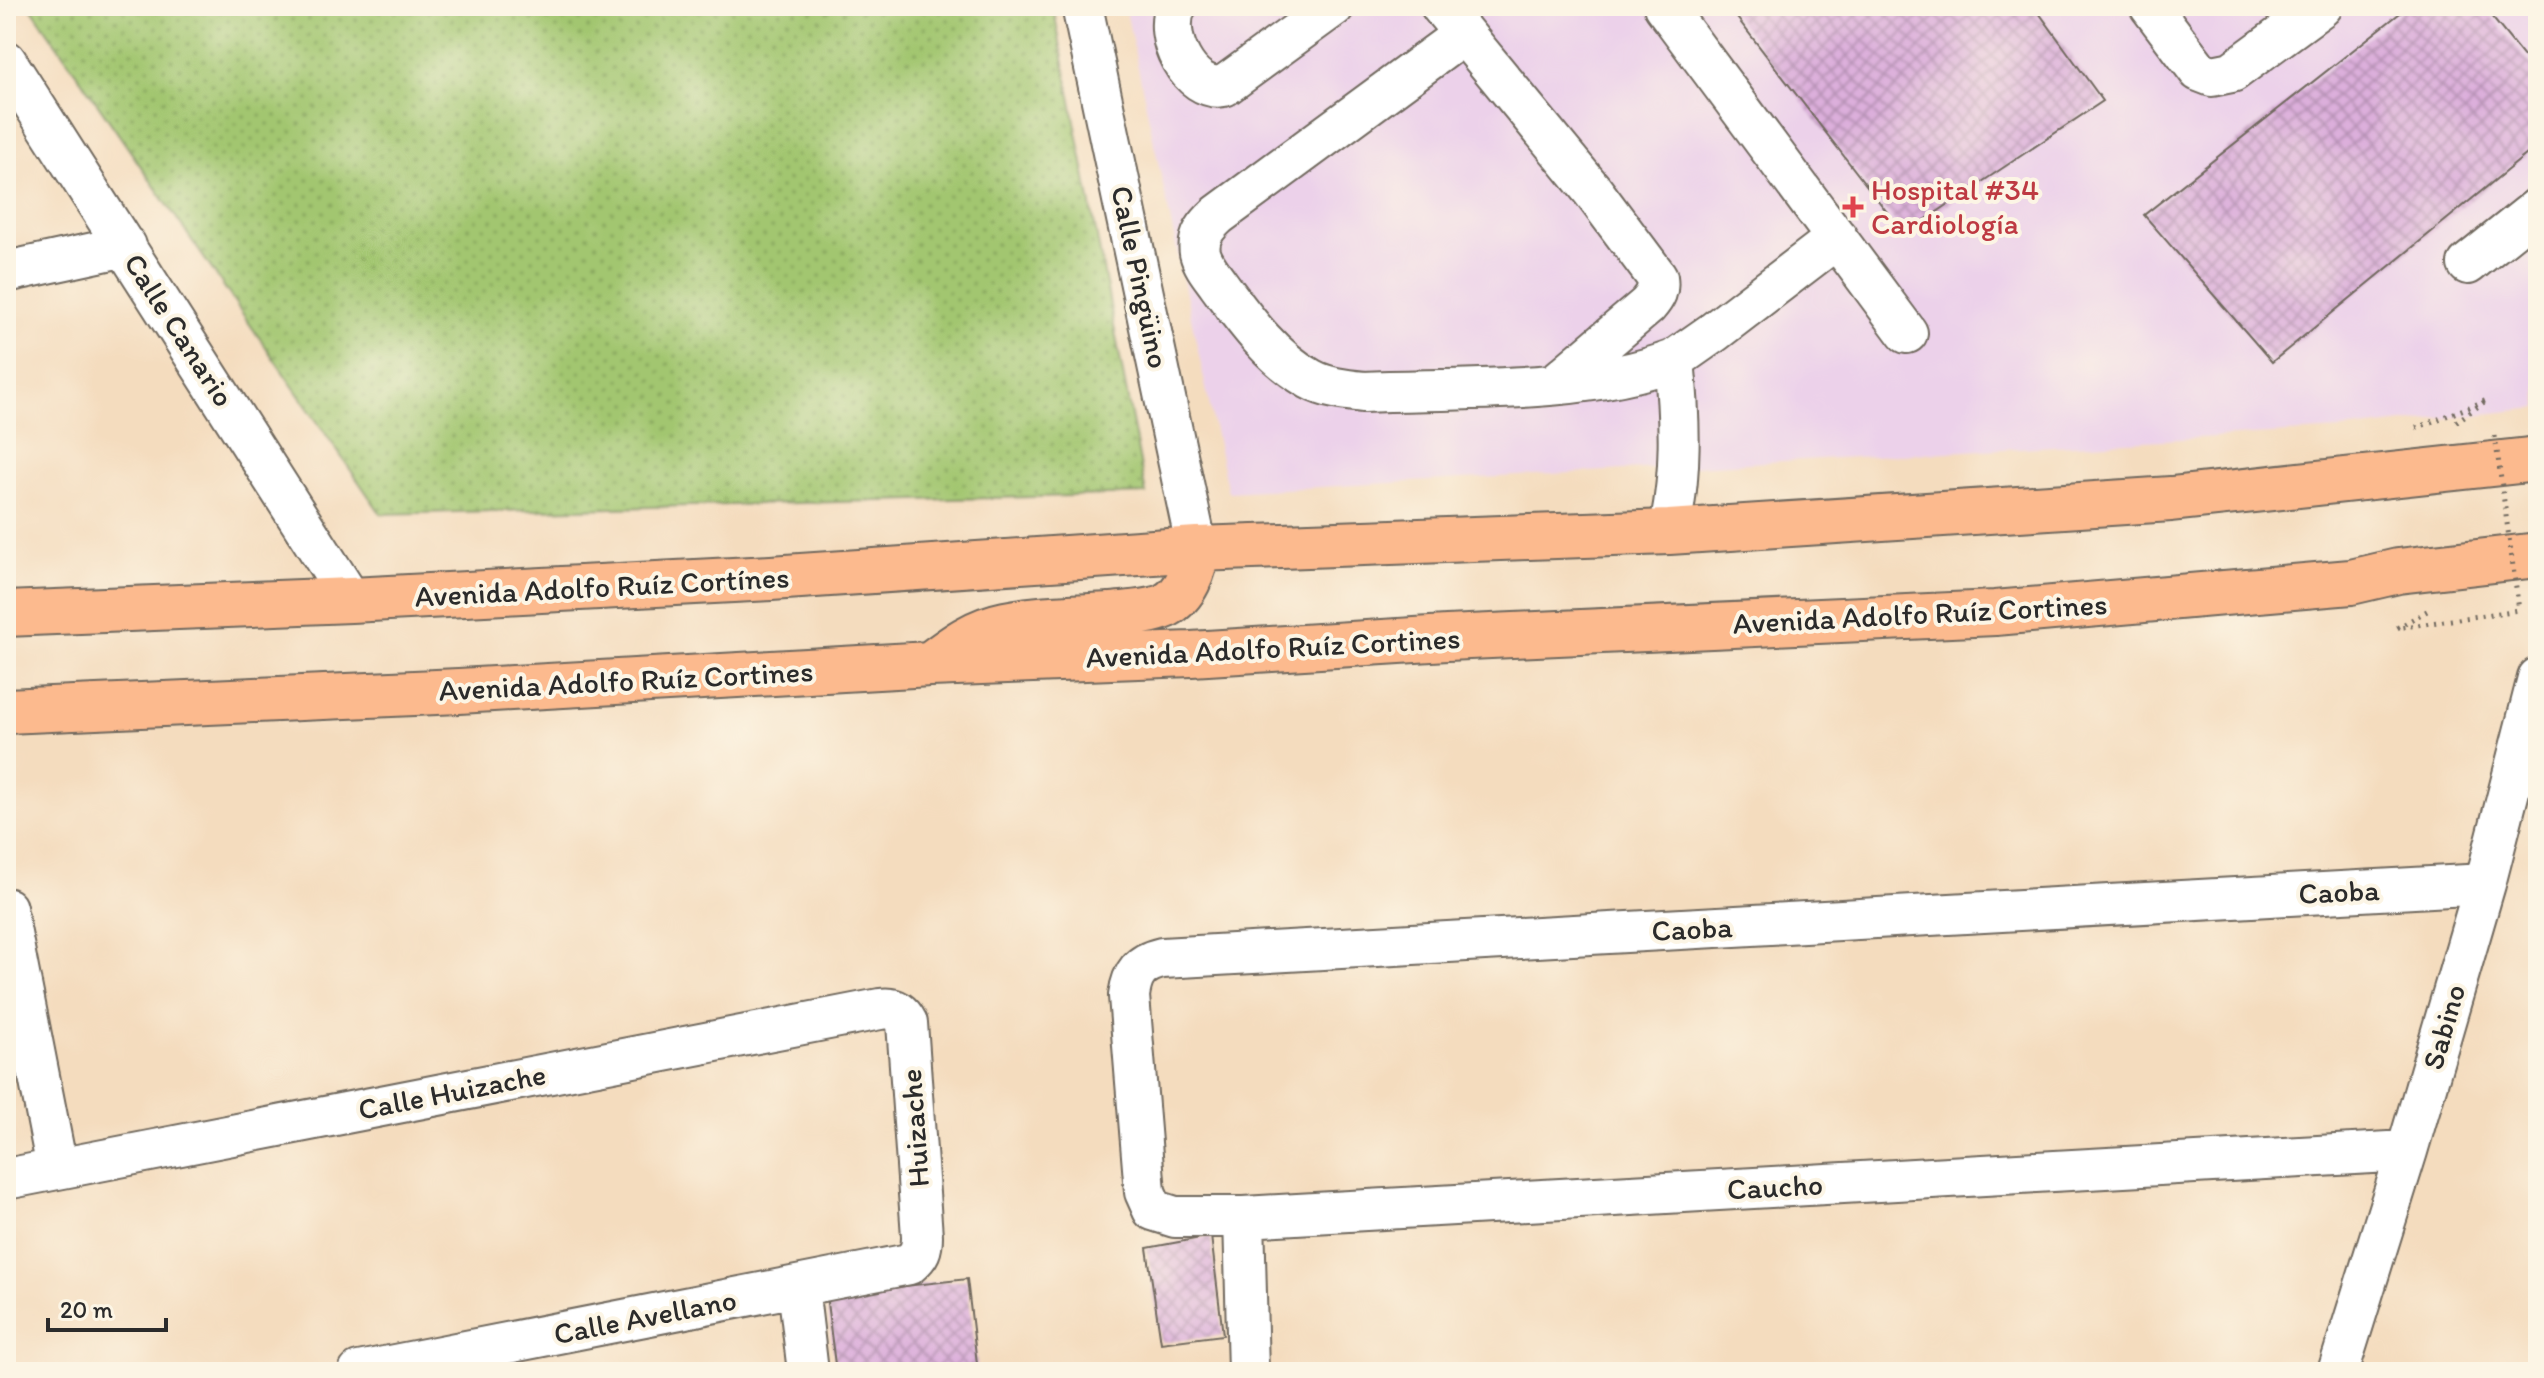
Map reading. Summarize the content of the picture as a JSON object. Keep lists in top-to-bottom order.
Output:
{
  "streets": {
    "main road": ["Avenida Adolfo Ruíz Cortínes", "Avenida Adolfo Ruíz Cortines"],
    "street": [
      "Calle Pingüino",
      "Calle Canario",
      "Caoba",
      "Sabino",
      "Calle Huizache",
      "Huizache",
      "Caucho",
      "Calle Avellano"
    ]
  },
  "crossings": [
    ["Calle Pingüino", "Avenida Adolfo Ruíz Cortínes"],
    ["Calle Canario", "Avenida Adolfo Ruíz Cortínes"],
    ["Caoba", "Sabino"],
    ["Caoba", "Caucho"],
    ["Sabino", "Caucho"],
    ["Calle Huizache", "Huizache"],
    ["Huizache", "Calle Avellano"]
  ],
  "places": {
    "health": ["Hospital #34 Cardiología"]
  },
  "scale_bar": "20 m"
}
